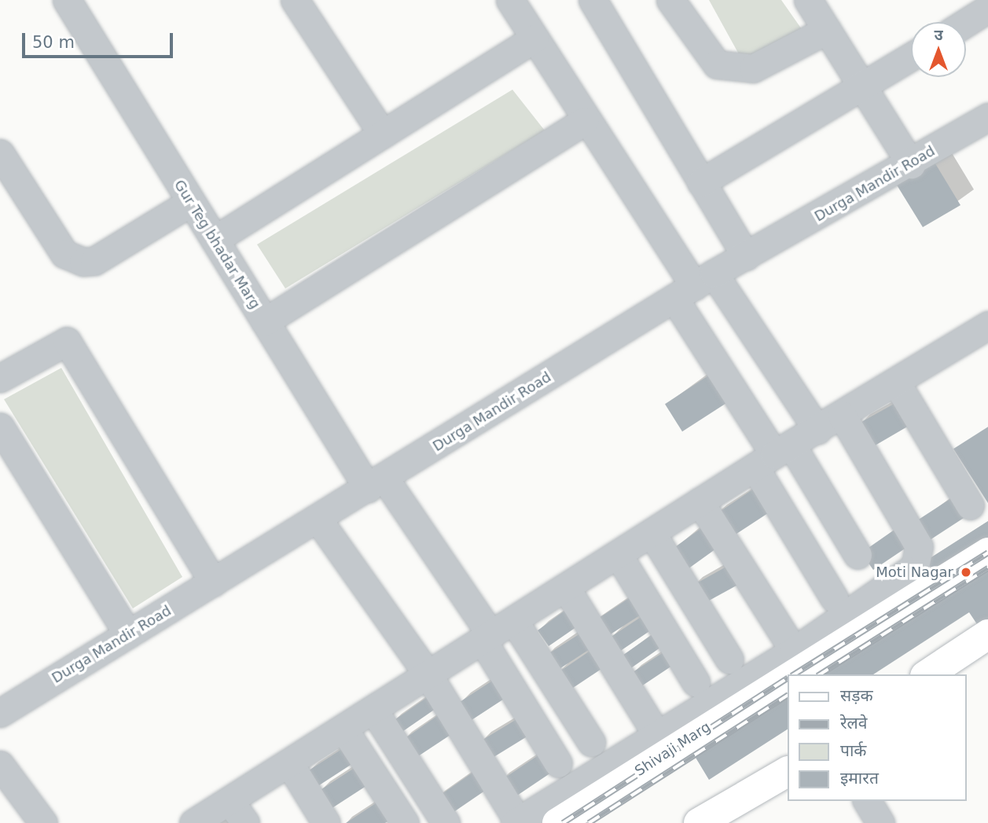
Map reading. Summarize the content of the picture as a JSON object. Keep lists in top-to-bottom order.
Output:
{
  "streets": {
    "main road": ["Shivaji Marg"],
    "street": ["Durga Mandir Road", "Gur Teg bhadar Marg"]
  },
  "crossings": [
    ["Durga Mandir Road", "Gur Teg bhadar Marg"]
  ],
  "places": ["Moti Nagar"],
  "legend": [
    "सड़क",
    "रेलवे",
    "पार्क",
    "इमारत"
  ],
  "scale_bar": "50 m",
  "north": "top"
}
